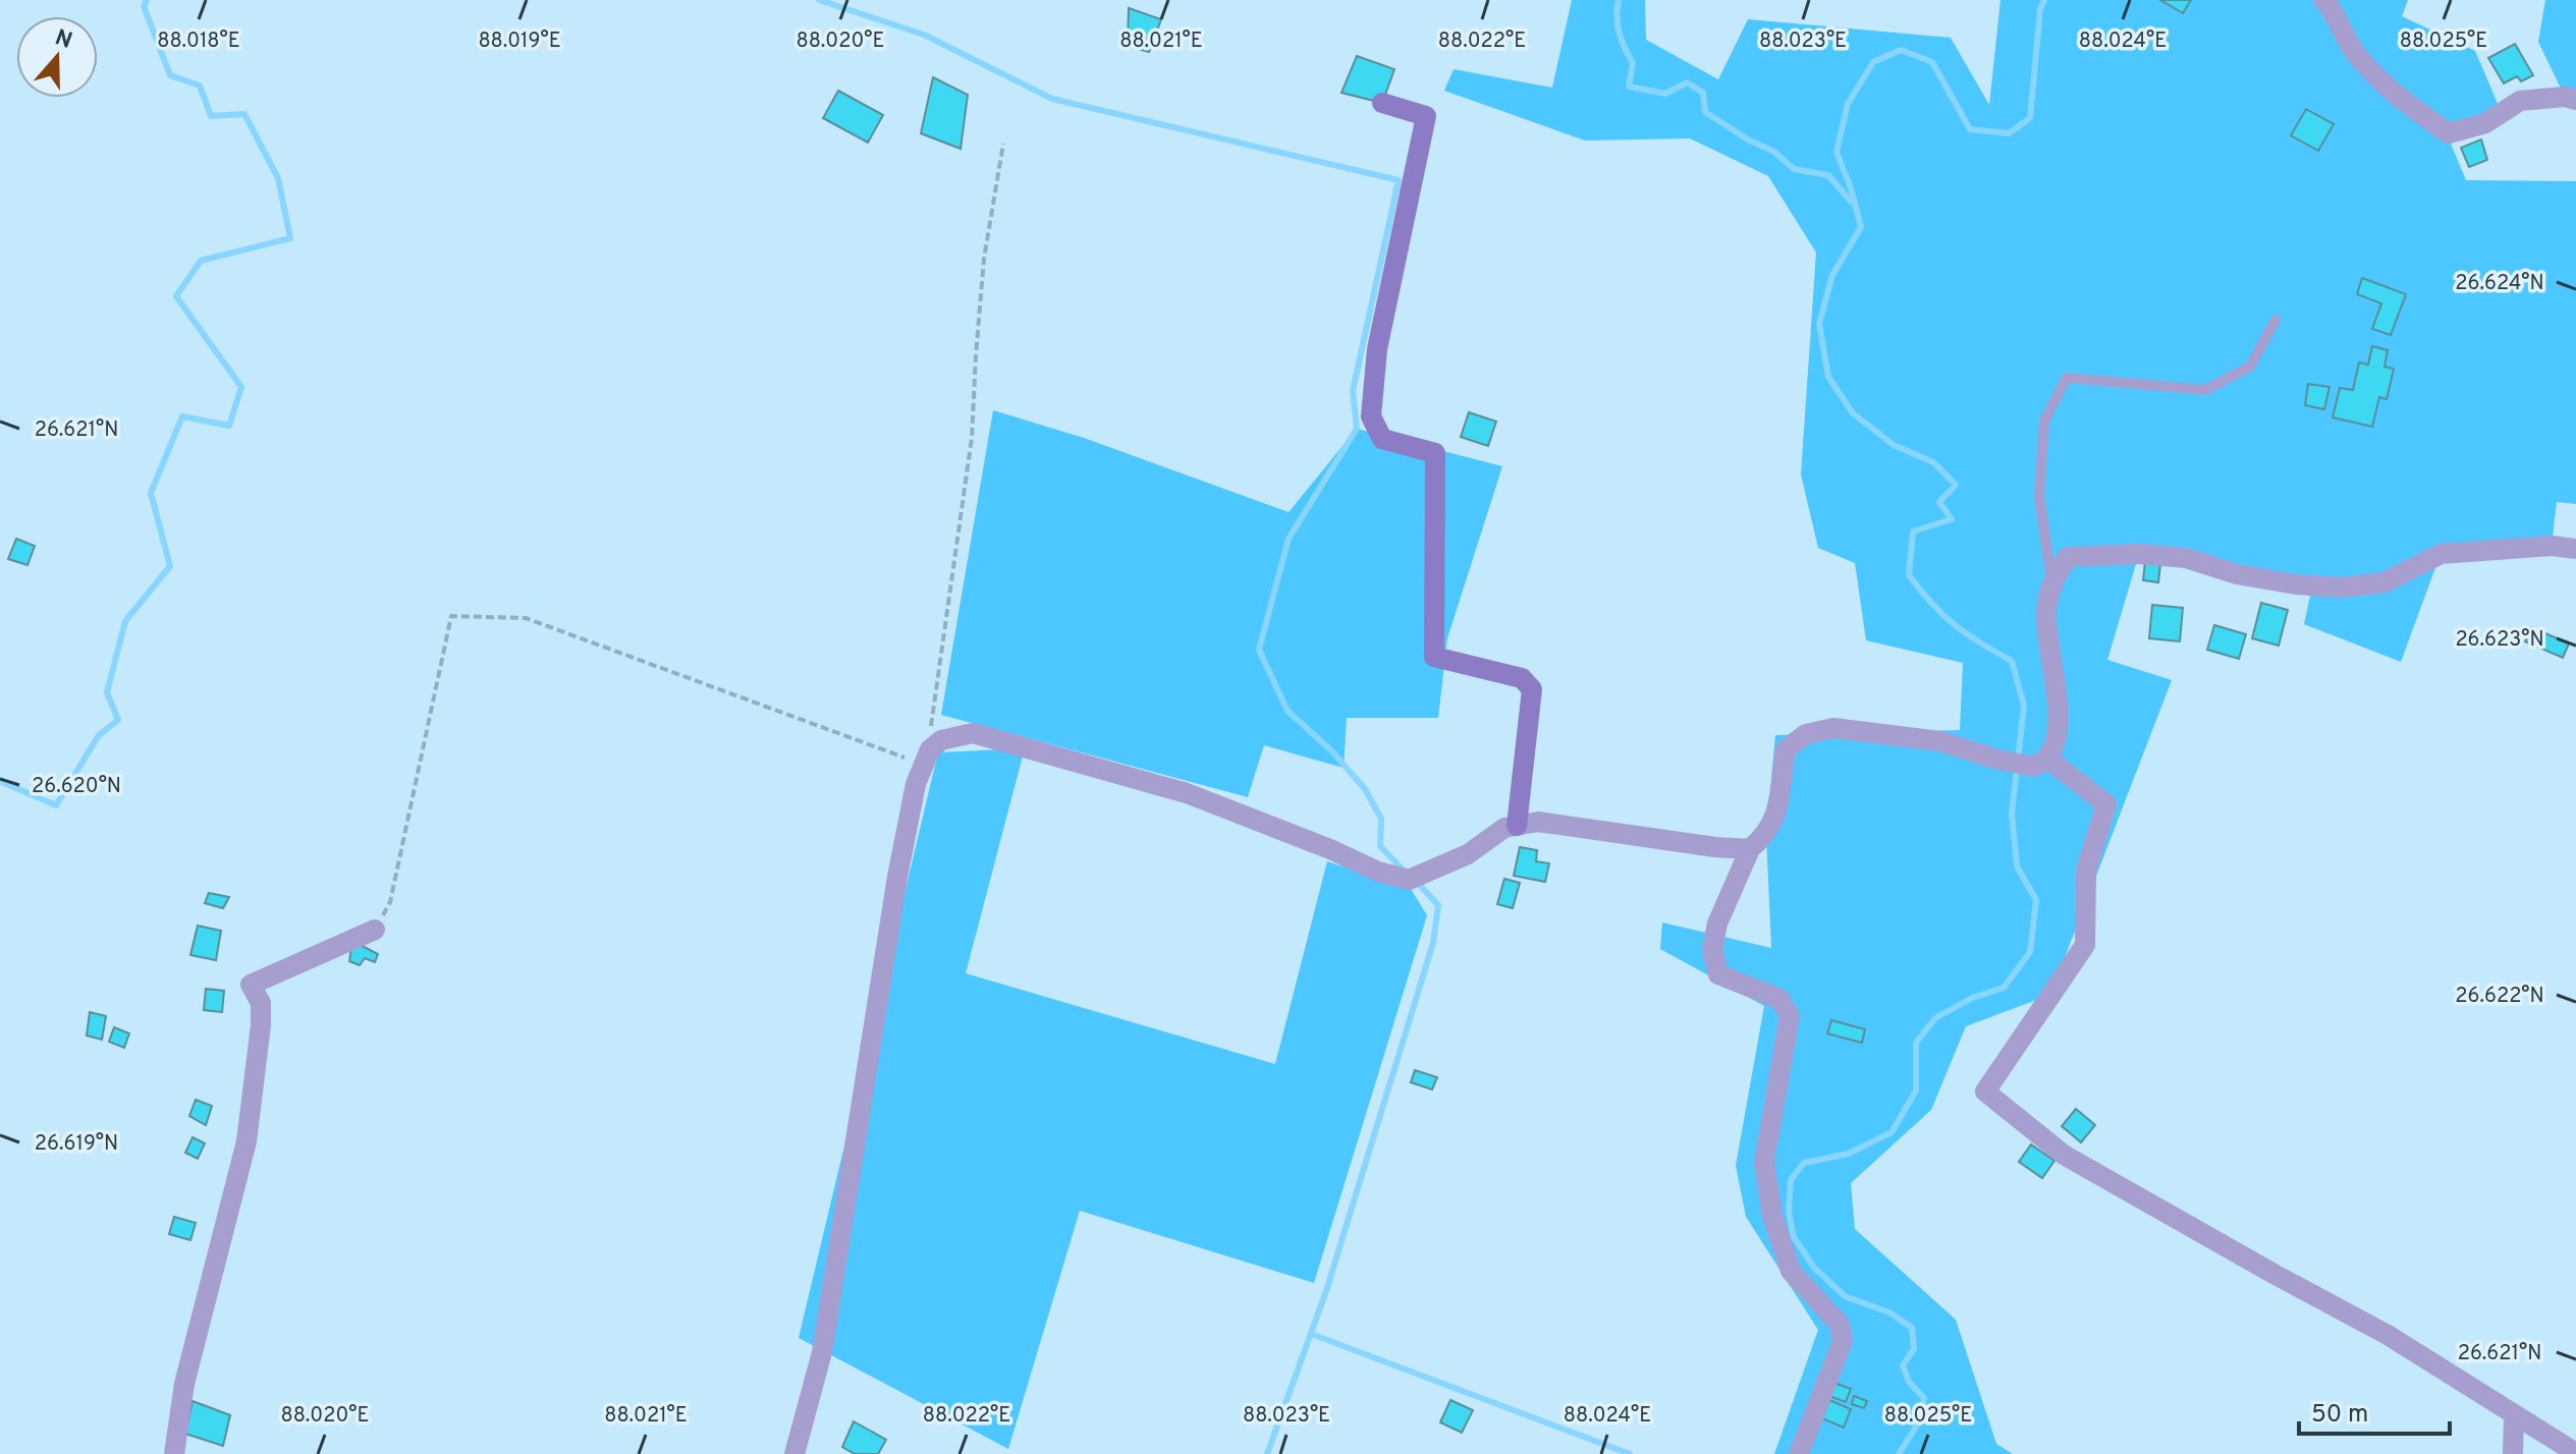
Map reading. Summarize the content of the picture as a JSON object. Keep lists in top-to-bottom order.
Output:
{
  "scale_bar": "50 m",
  "north": "top",
  "coordinates": [
    "88.018°E",
    "88.019°E",
    "88.020°E",
    "88.021°E",
    "88.022°E",
    "88.023°E",
    "88.024°E",
    "88.025°E",
    "26.624°N",
    "26.621°N",
    "26.623°N",
    "26.620°N",
    "26.622°N",
    "26.619°N"
  ]
}
